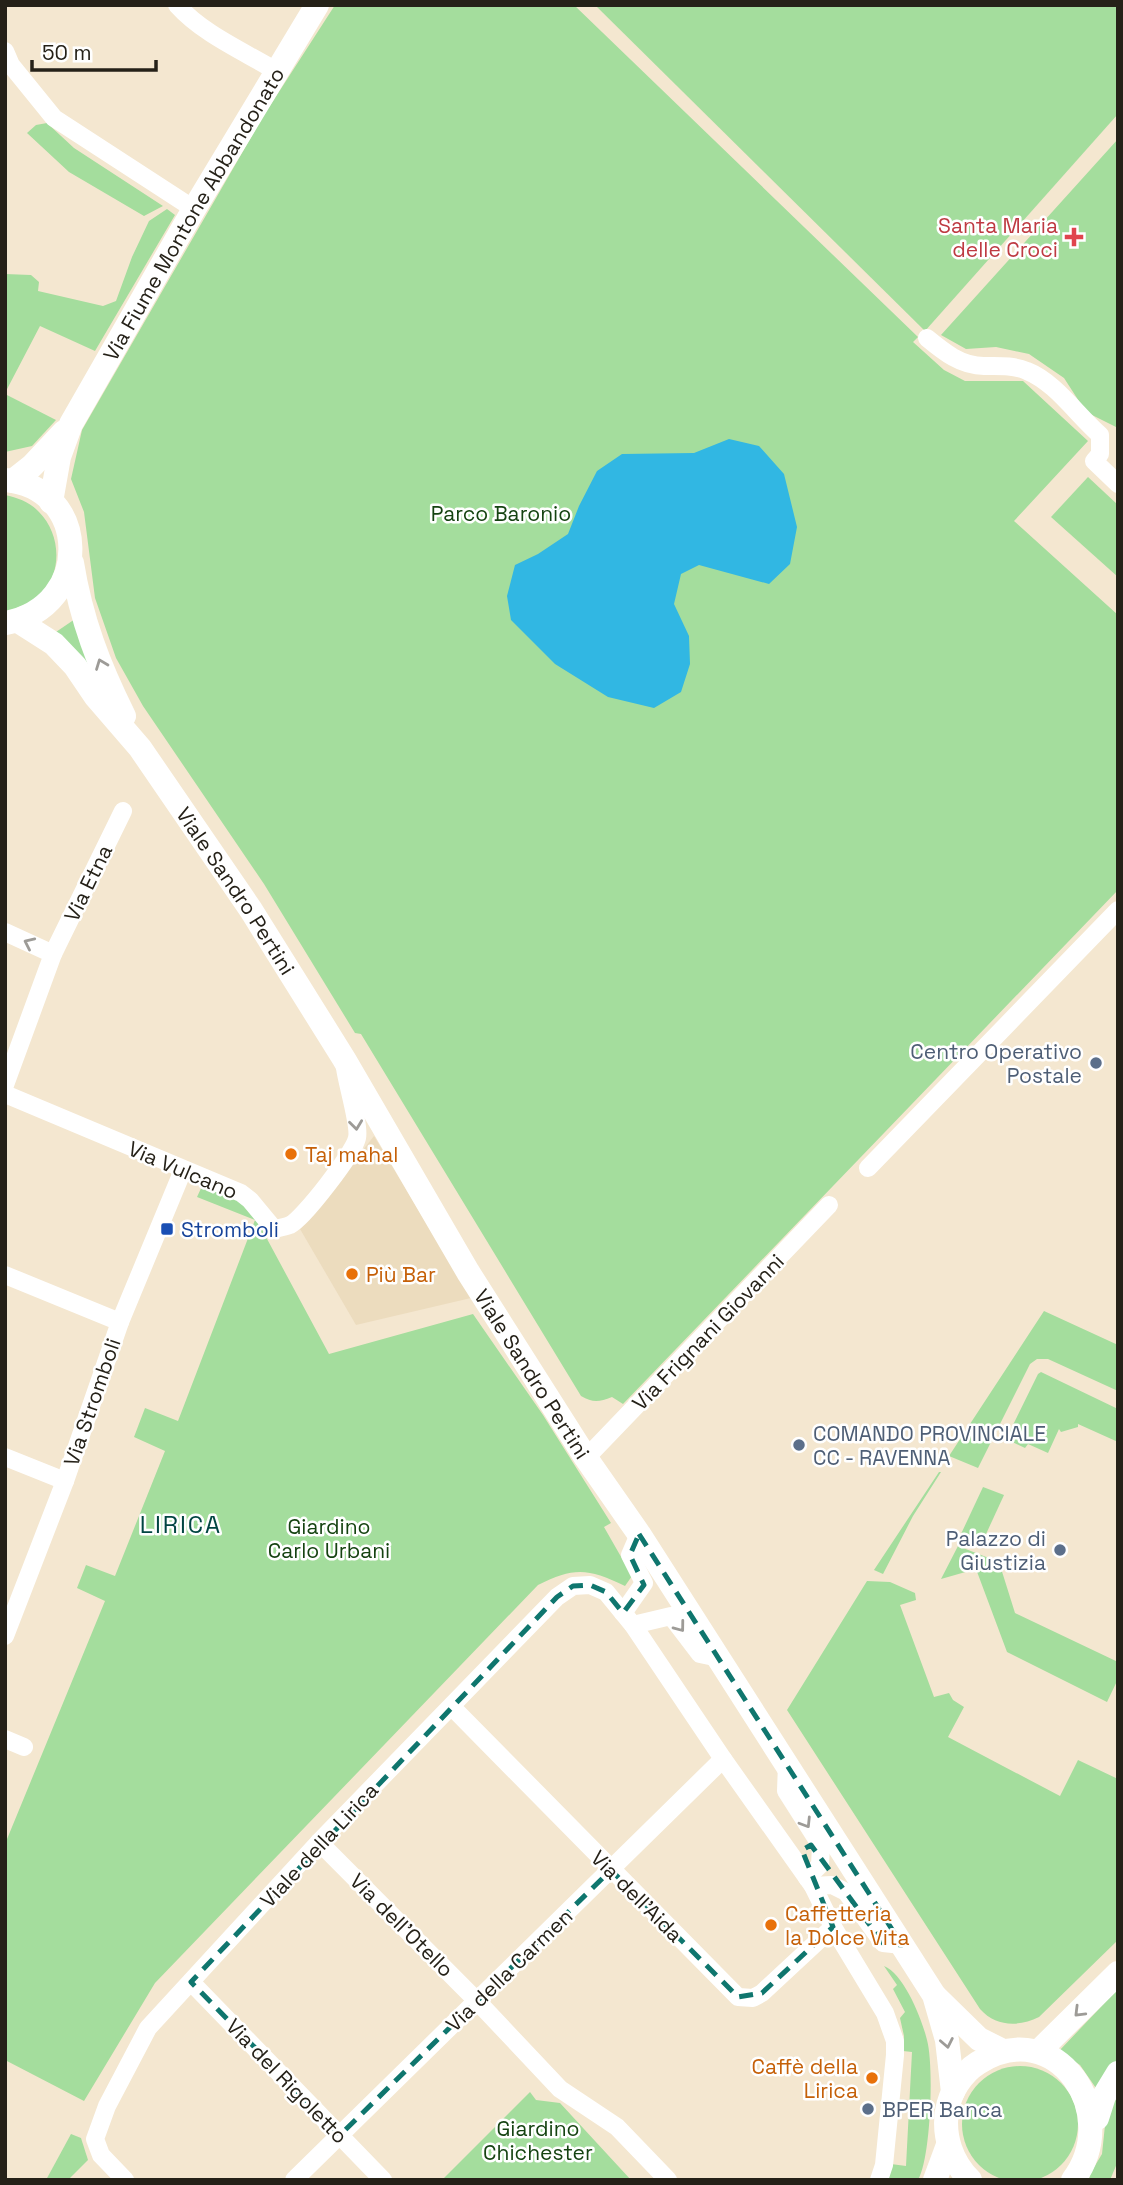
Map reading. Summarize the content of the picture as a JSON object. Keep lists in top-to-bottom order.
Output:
{
  "streets": {
    "main road": ["Via Fiume Montone Abbandonato", "Viale Sandro Pertini"],
    "street": [
      "Via Etna",
      "Via Vulcano",
      "Via Frignani Giovanni",
      "Via Stromboli",
      "Viale della Lirica",
      "Via dell'Aida",
      "Via dell'Otello",
      "Via della Carmen",
      "Via del Rigoletto"
    ]
  },
  "crossings": [
    ["Via Fiume Montone Abbandonato", "Viale Sandro Pertini"],
    ["Viale Sandro Pertini", "Via Vulcano"],
    ["Viale Sandro Pertini", "Via Frignani Giovanni"],
    ["Via Vulcano", "Via Stromboli"],
    ["Viale della Lirica", "Via dell'Aida"],
    ["Viale della Lirica", "Via dell'Otello"],
    ["Viale della Lirica", "Via della Carmen"],
    ["Viale della Lirica", "Via del Rigoletto"],
    ["Via dell'Aida", "Via della Carmen"],
    ["Via dell'Otello", "Via della Carmen"],
    ["Via della Carmen", "Via del Rigoletto"]
  ],
  "districts": ["LIRICA"],
  "parks": ["Parco Baronio", "Giardino Carlo Urbani", "Giardino Chichester"],
  "places": {
    "health": ["Santa Maria delle Croci"],
    "other": [
      "Centro Operativo Postale",
      "Taj mahal",
      "Più Bar",
      "COMANDO PROVINCIALE CC - RAVENNA",
      "Palazzo di Giustizia",
      "Caffetteria la Dolce Vita",
      "Caffè della Lirica",
      "BPER Banca"
    ],
    "transit": ["Stromboli"]
  },
  "scale_bar": "50 m"
}
